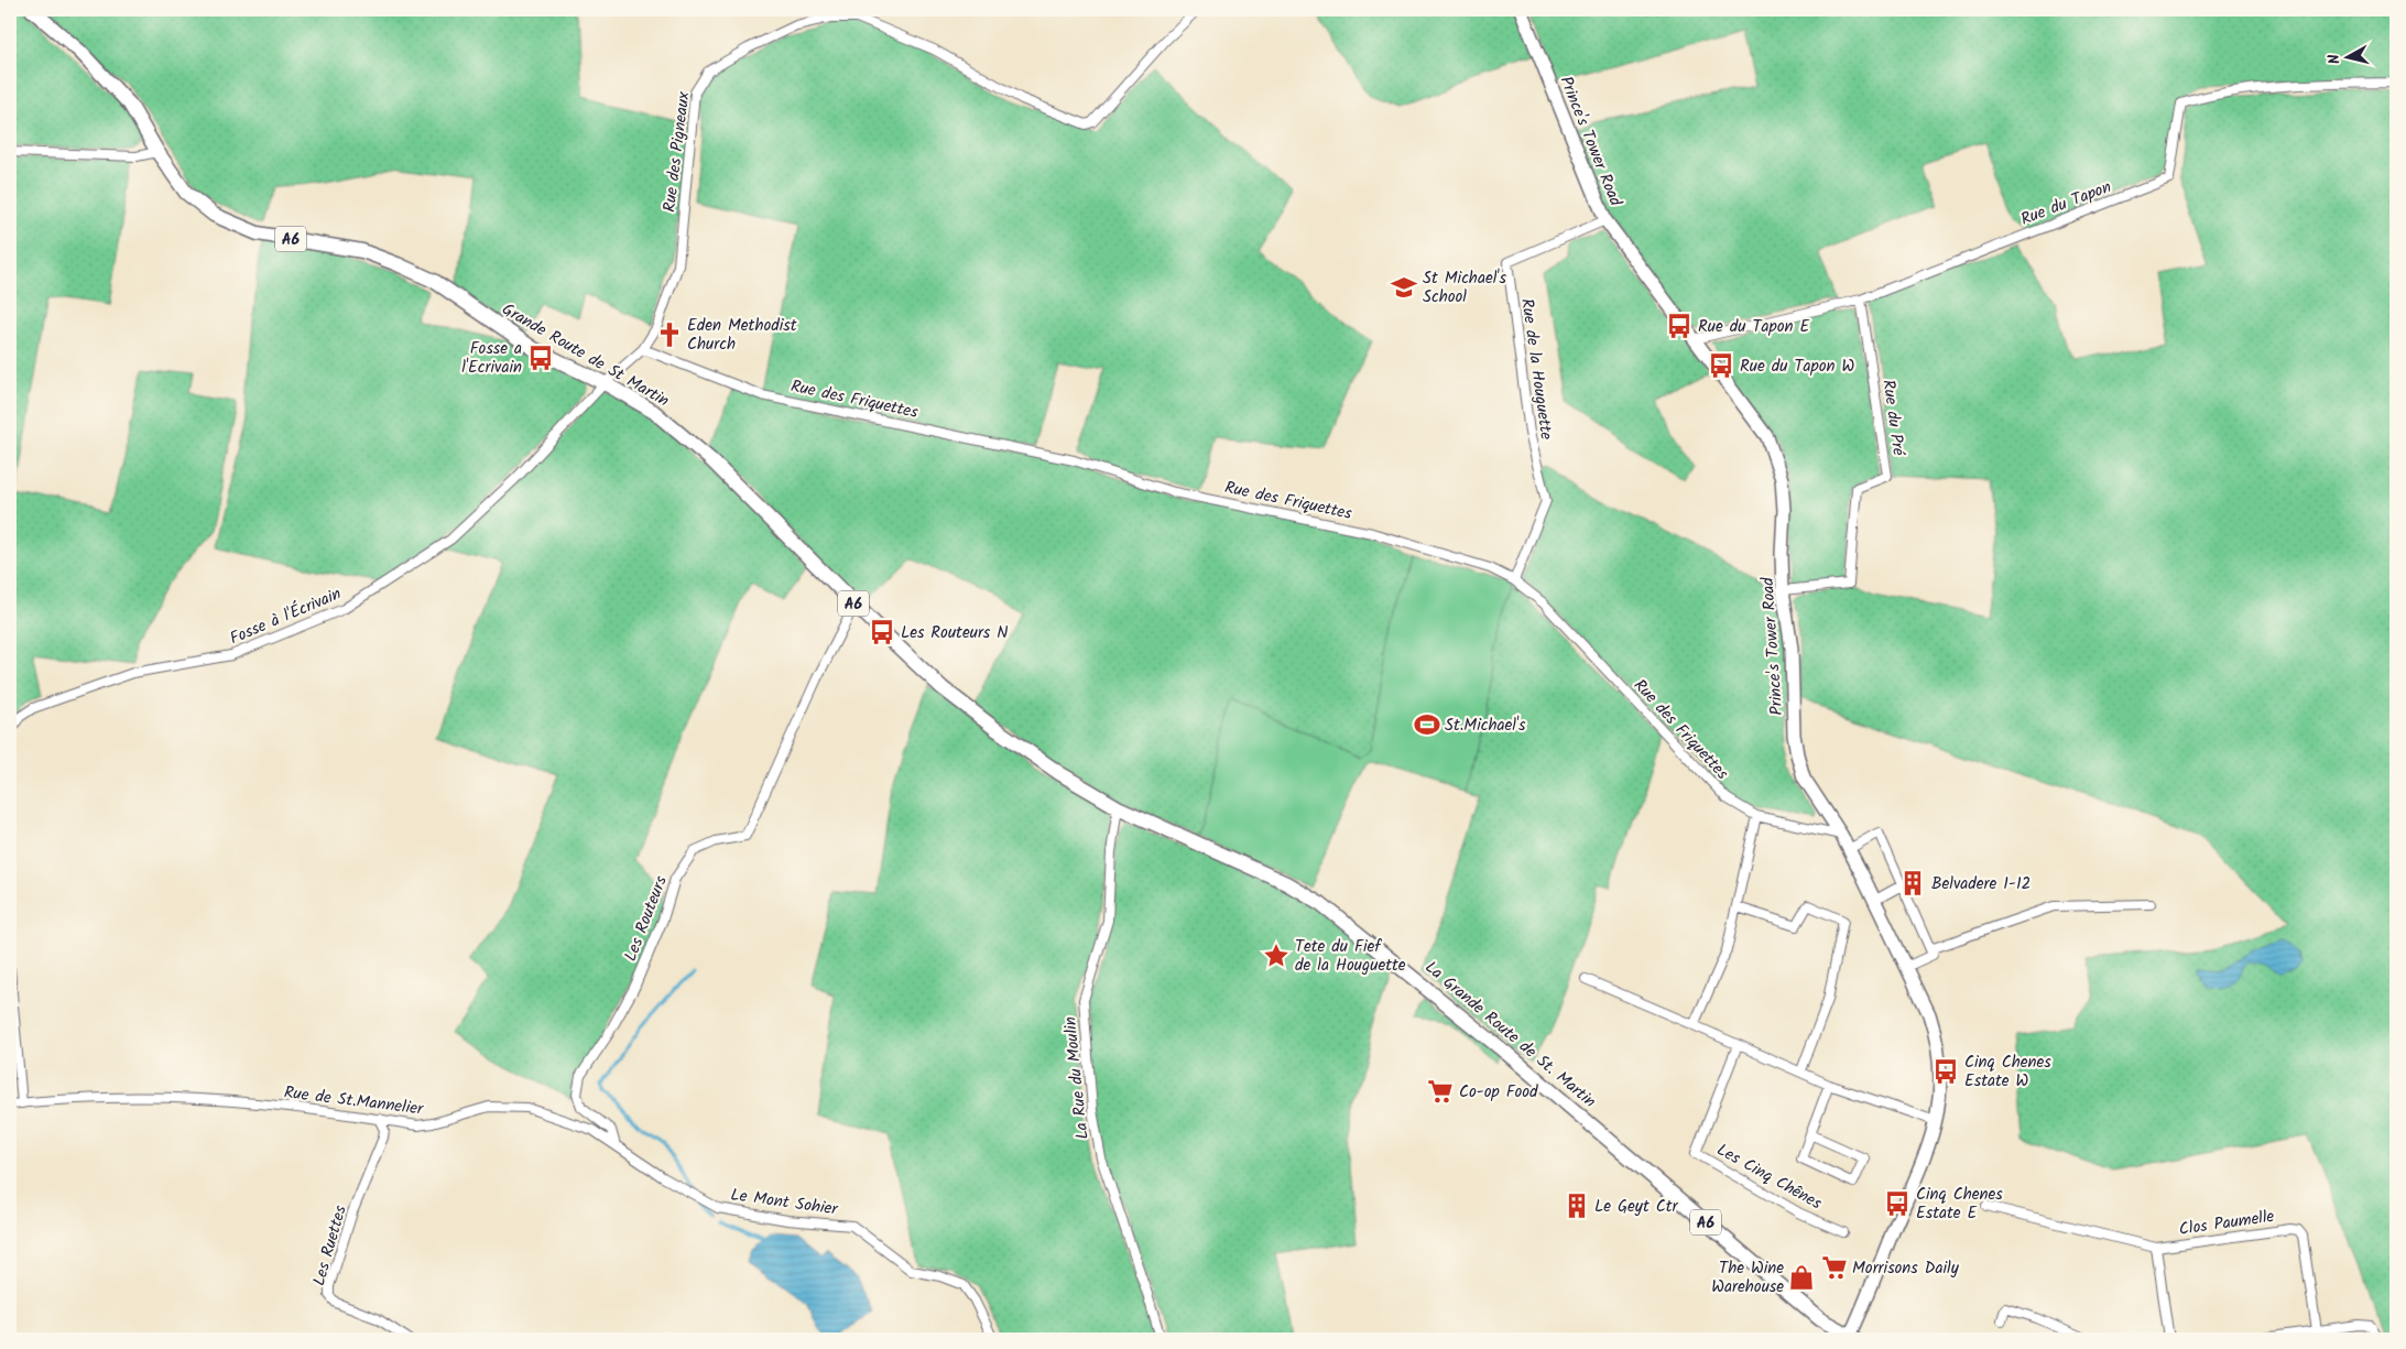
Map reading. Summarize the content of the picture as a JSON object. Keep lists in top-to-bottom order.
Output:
{
  "streets": {
    "main road": [
      "Prince's Tower Road",
      "A6",
      "Grande Route de St Martin",
      "La Grande Route de St. Martin"
    ],
    "street": [
      "Rue des Pigneaux",
      "Rue du Tapon",
      "Rue de la Houguette",
      "Rue des Friquettes",
      "Rue du Pré",
      "Fosse à l'Écrivain",
      "Les Routeurs",
      "La Rue du Moulin",
      "Rue de St.Mannelier",
      "Les Cinq Chênes",
      "Le Mont Sohier",
      "Clos Paumelle",
      "Les Ruettes"
    ]
  },
  "crossings": [
    ["Prince's Tower Road", "Rue du Tapon"],
    ["Prince's Tower Road", "Rue de la Houguette"],
    ["Prince's Tower Road", "Rue des Friquettes"],
    ["Prince's Tower Road", "Rue du Pré"],
    ["Prince's Tower Road", "La Grande Route de St. Martin"],
    ["Rue des Pigneaux", "Grande Route de St Martin"],
    ["Rue des Pigneaux", "Rue des Friquettes"],
    ["Rue des Pigneaux", "Fosse à l'Écrivain"],
    ["Rue du Tapon", "Rue du Pré"],
    ["Grande Route de St Martin", "Fosse à l'Écrivain"],
    ["Grande Route de St Martin", "Les Routeurs"],
    ["Grande Route de St Martin", "La Grande Route de St. Martin"],
    ["Grande Route de St Martin", "La Rue du Moulin"],
    ["Rue de la Houguette", "Rue des Friquettes"],
    ["Les Routeurs", "Rue de St.Mannelier"],
    ["La Grande Route de St. Martin", "La Rue du Moulin"],
    ["Rue de St.Mannelier", "Le Mont Sohier"],
    ["Rue de St.Mannelier", "Les Ruettes"]
  ],
  "places": {
    "school or university": ["St Michael's School"],
    "bus stop": [
      "Rue du Tapon E",
      "Fosse a l'Ecrivain",
      "Rue du Tapon W",
      "Les Routeurs N",
      "Cinq Chenes Estate W",
      "Cinq Chenes Estate E"
    ],
    "church": ["Eden Methodist Church"],
    "sports": ["St.Michael's"],
    "building": ["Belvadere 1-12", "Le Geyt Ctr"],
    "place": ["Tete du Fief de la Houguette"],
    "supermarket": ["Co-op Food", "Morrisons Daily"],
    "shop": ["The Wine Warehouse"]
  },
  "north": "left"
}
